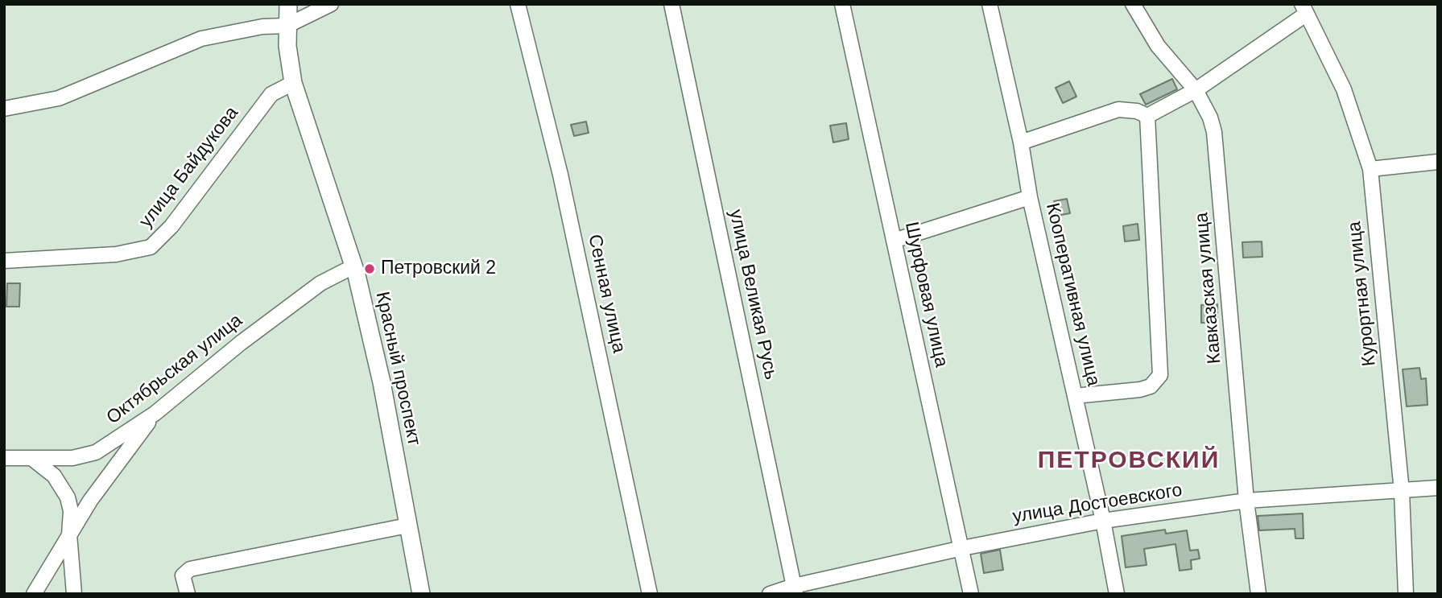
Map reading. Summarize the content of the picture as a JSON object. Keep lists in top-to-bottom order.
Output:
{
  "streets": {
    "street": [
      "улица Байдукова",
      "Кавказская улица",
      "Сенная улица",
      "Курортная улица",
      "улица Великая Русь",
      "Шурфовая улица",
      "Кооперативная улица",
      "Красный проспект",
      "Октябрьская улица",
      "улица Достоевского"
    ]
  },
  "crossings": [
    ["улица Байдукова", "Красный проспект"],
    ["Кавказская улица", "улица Достоевского"],
    ["Курортная улица", "улица Достоевского"],
    ["улица Великая Русь", "улица Достоевского"],
    ["Шурфовая улица", "улица Достоевского"],
    ["Кооперативная улица", "улица Достоевского"],
    ["Красный проспект", "Октябрьская улица"]
  ],
  "districts": ["ПЕТРОВСКИЙ"],
  "places": ["Петровский 2"]
}
